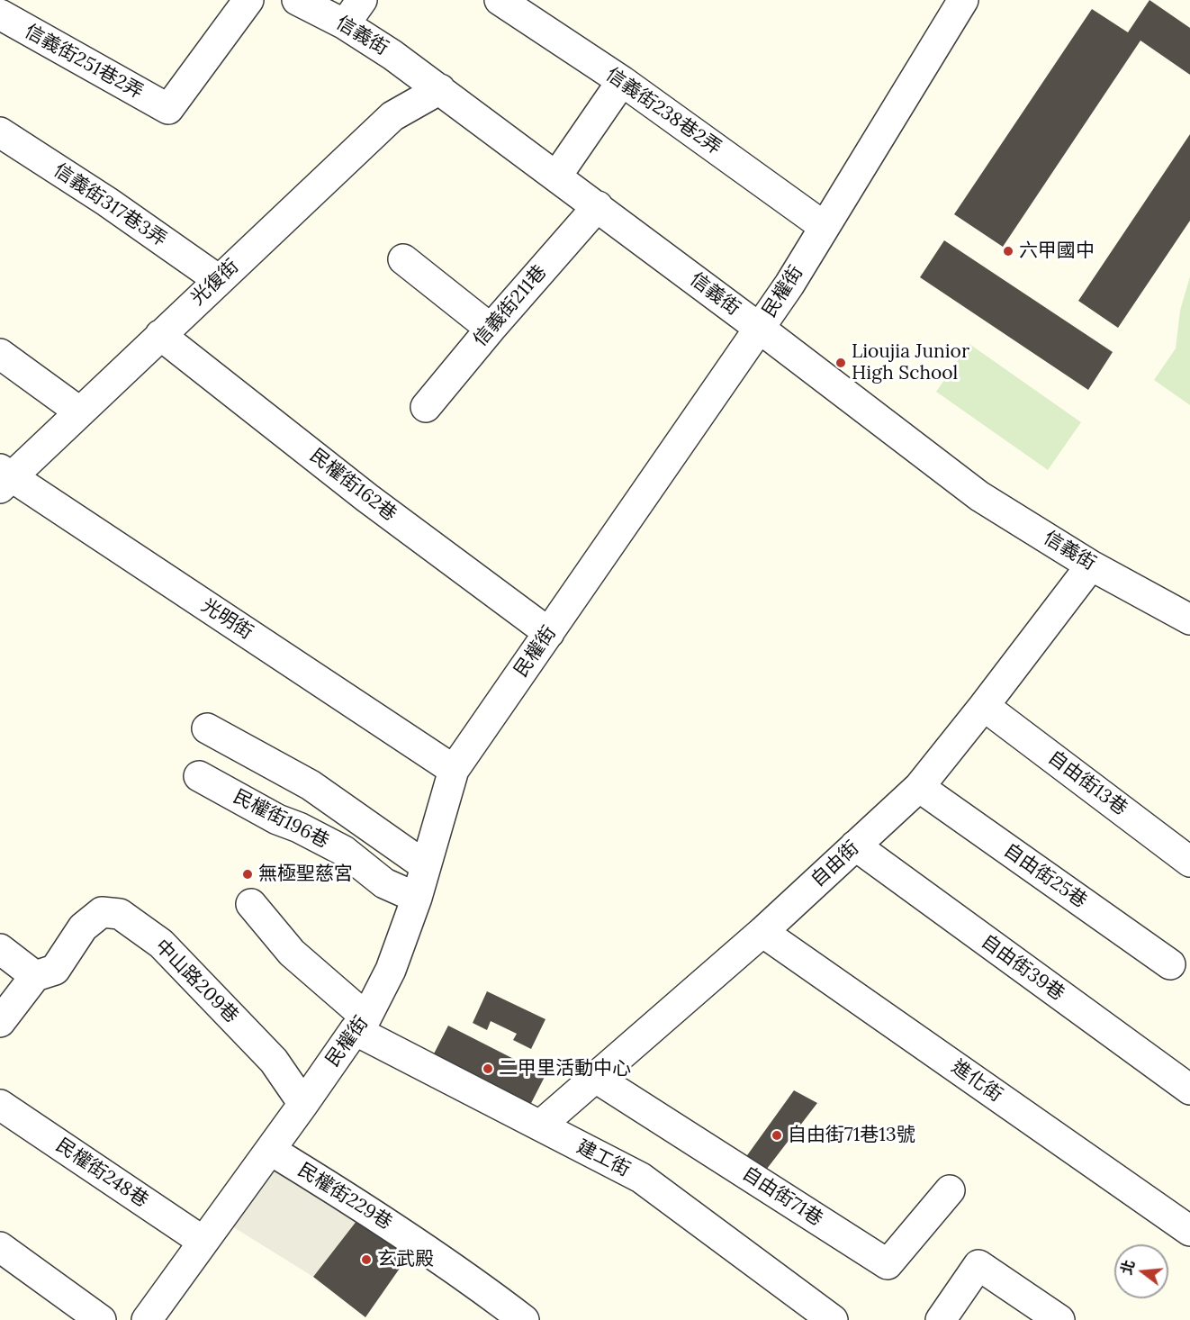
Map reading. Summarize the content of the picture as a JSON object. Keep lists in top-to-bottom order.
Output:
{
  "streets": {
    "street": [
      "信義街",
      "信義街251巷2弄",
      "信義街238巷2弄",
      "信義街317巷3弄",
      "光復街",
      "民權街",
      "信義街211巷",
      "民權街162巷",
      "光明街",
      "自由街13巷",
      "民權街196巷",
      "自由街",
      "自由街25巷",
      "自由街39巷",
      "中山路209巷",
      "進化街",
      "建工街",
      "民權街248巷",
      "民權街229巷",
      "自由街71巷"
    ]
  },
  "crossings": [
    ["信義街", "光復街"],
    ["信義街", "民權街"],
    ["信義街", "信義街211巷"],
    ["信義街", "自由街"],
    ["信義街238巷2弄", "民權街"],
    ["信義街317巷3弄", "光復街"],
    ["光復街", "民權街162巷"],
    ["光復街", "光明街"],
    ["民權街", "民權街162巷"],
    ["民權街", "光明街"],
    ["民權街", "民權街196巷"],
    ["民權街", "中山路209巷"],
    ["民權街", "建工街"],
    ["民權街", "民權街248巷"],
    ["民權街", "民權街229巷"],
    ["自由街13巷", "自由街"],
    ["自由街", "自由街25巷"],
    ["自由街", "自由街39巷"],
    ["自由街", "進化街"],
    ["自由街", "建工街"],
    ["自由街", "自由街71巷"]
  ],
  "places": [
    "六甲國中",
    "Lioujia Junior High School",
    "無極聖慈宮",
    "二甲里活動中心",
    "自由街71巷13號",
    "玄武殿"
  ],
  "north": "left"
}
